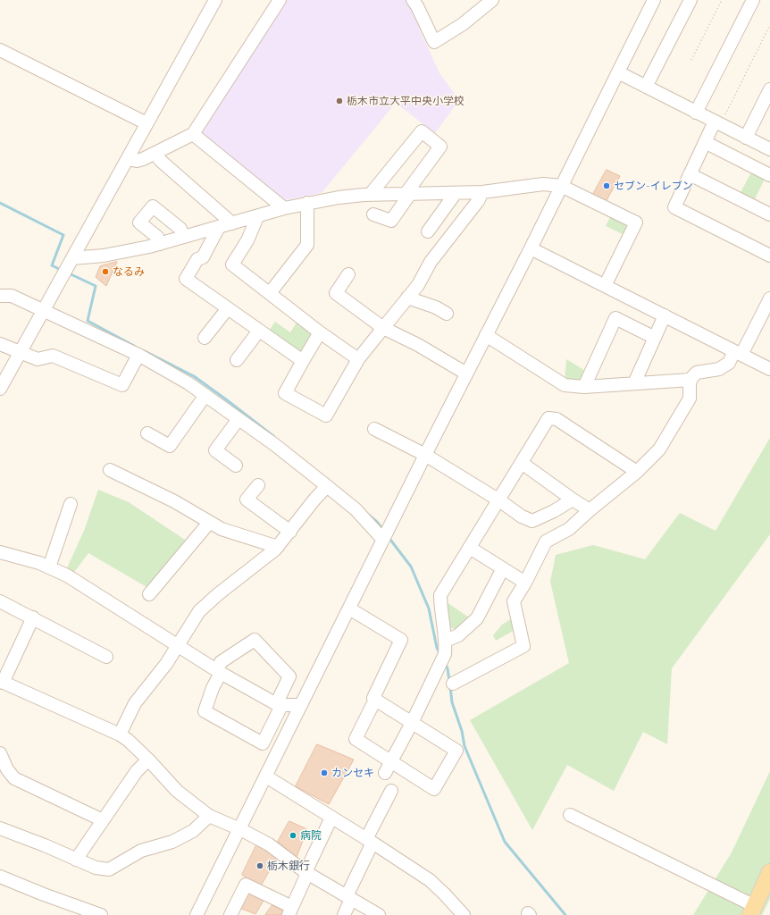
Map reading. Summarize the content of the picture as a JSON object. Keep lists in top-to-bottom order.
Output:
{
  "places": [
    "栃木市立大平中央小学校",
    "セブン-イレブン",
    "なるみ",
    "カンセキ",
    "病院",
    "栃木銀行"
  ]
}
